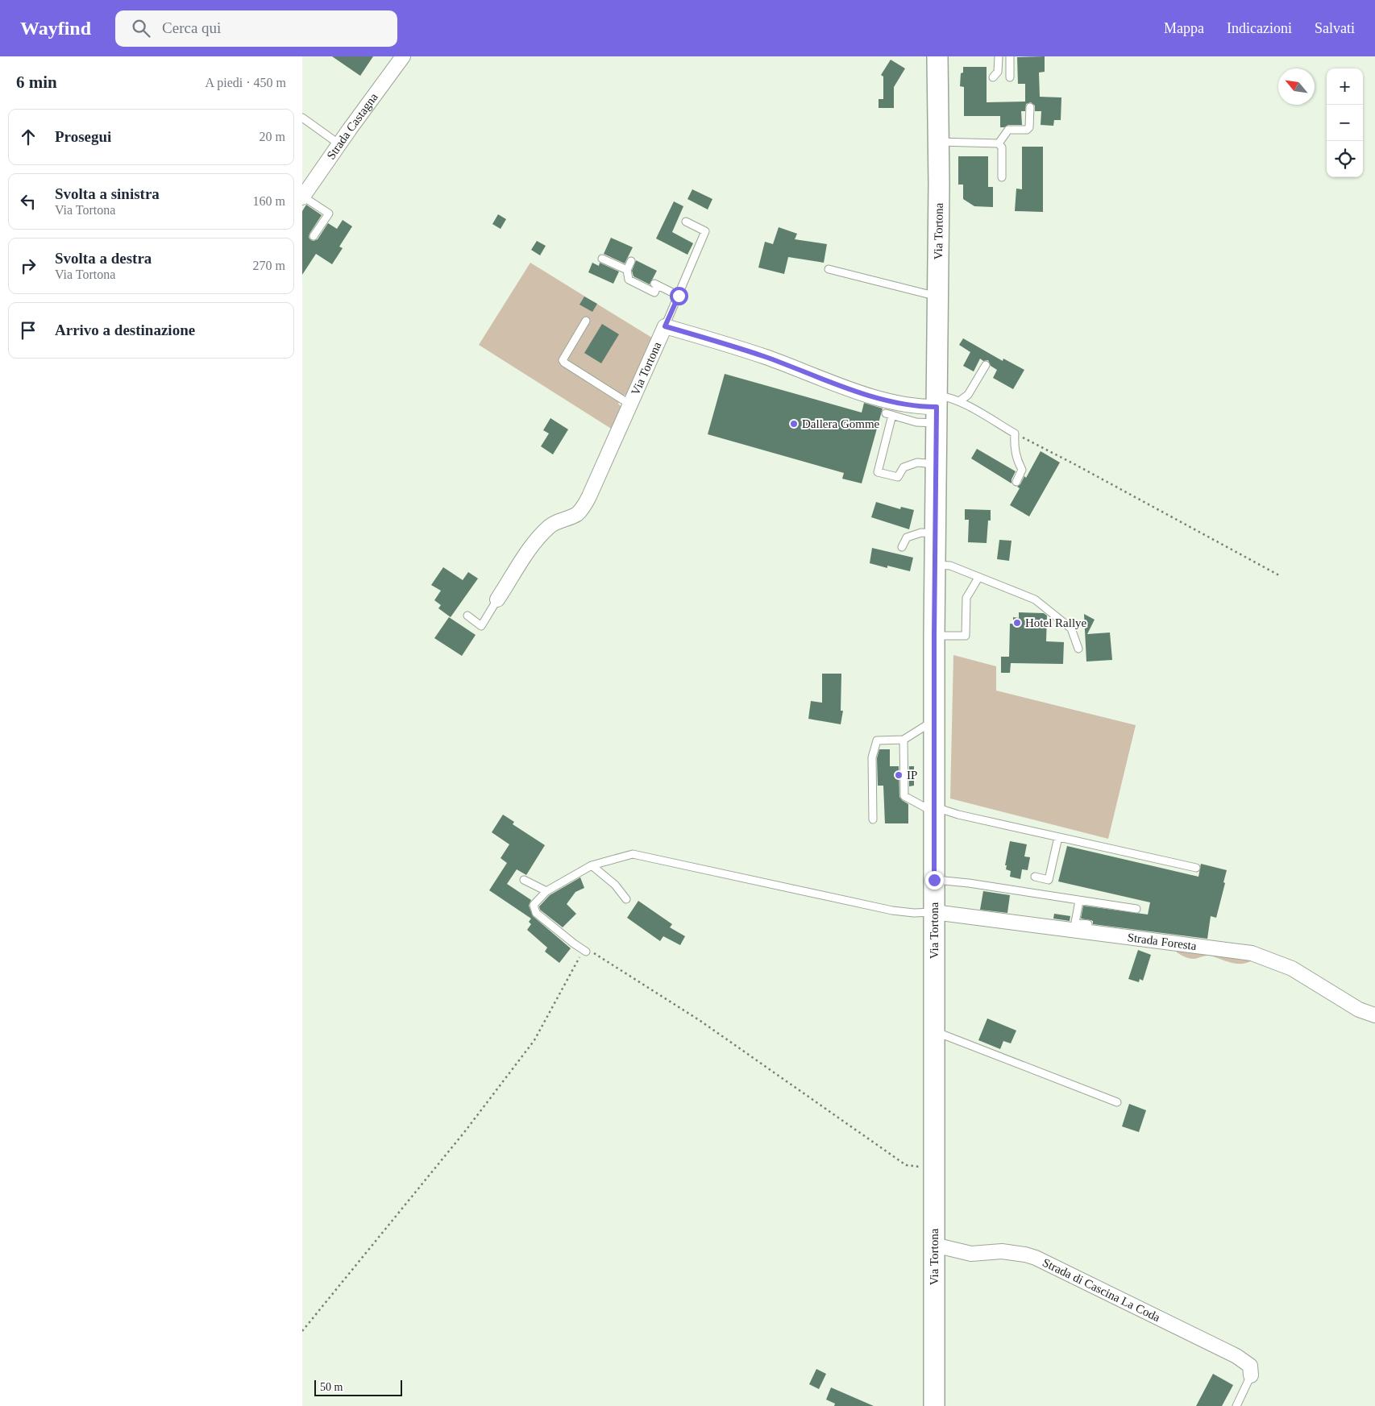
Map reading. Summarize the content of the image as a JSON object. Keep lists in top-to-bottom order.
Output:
{
  "streets": {
    "main road": ["Via Tortona"],
    "street": ["Strada Castagna", "Strada Foresta", "Strada di Cascina La Coda"]
  },
  "crossings": [
    ["Via Tortona", "Strada Foresta"],
    ["Via Tortona", "Strada di Cascina La Coda"]
  ],
  "places": ["Dallera Gomme", "Hotel Rallye", "IP"],
  "scale_bar": "50 m",
  "north": "top left",
  "page": {
    "header": "Wayfind",
    "search": "Cerca qui",
    "nav": ["Mappa", "Indicazioni", "Salvati"],
    "heading": ["6 min", "A piedi · 450 m"],
    "map_buttons": ["+", "−"],
    "list": [
      ["Prosegui", "20 m"],
      ["Svolta a sinistra", "Via Tortona", "160 m"],
      ["Svolta a destra", "Via Tortona", "270 m"],
      "Arrivo a destinazione"
    ],
    "scale": "50 m"
  }
}
